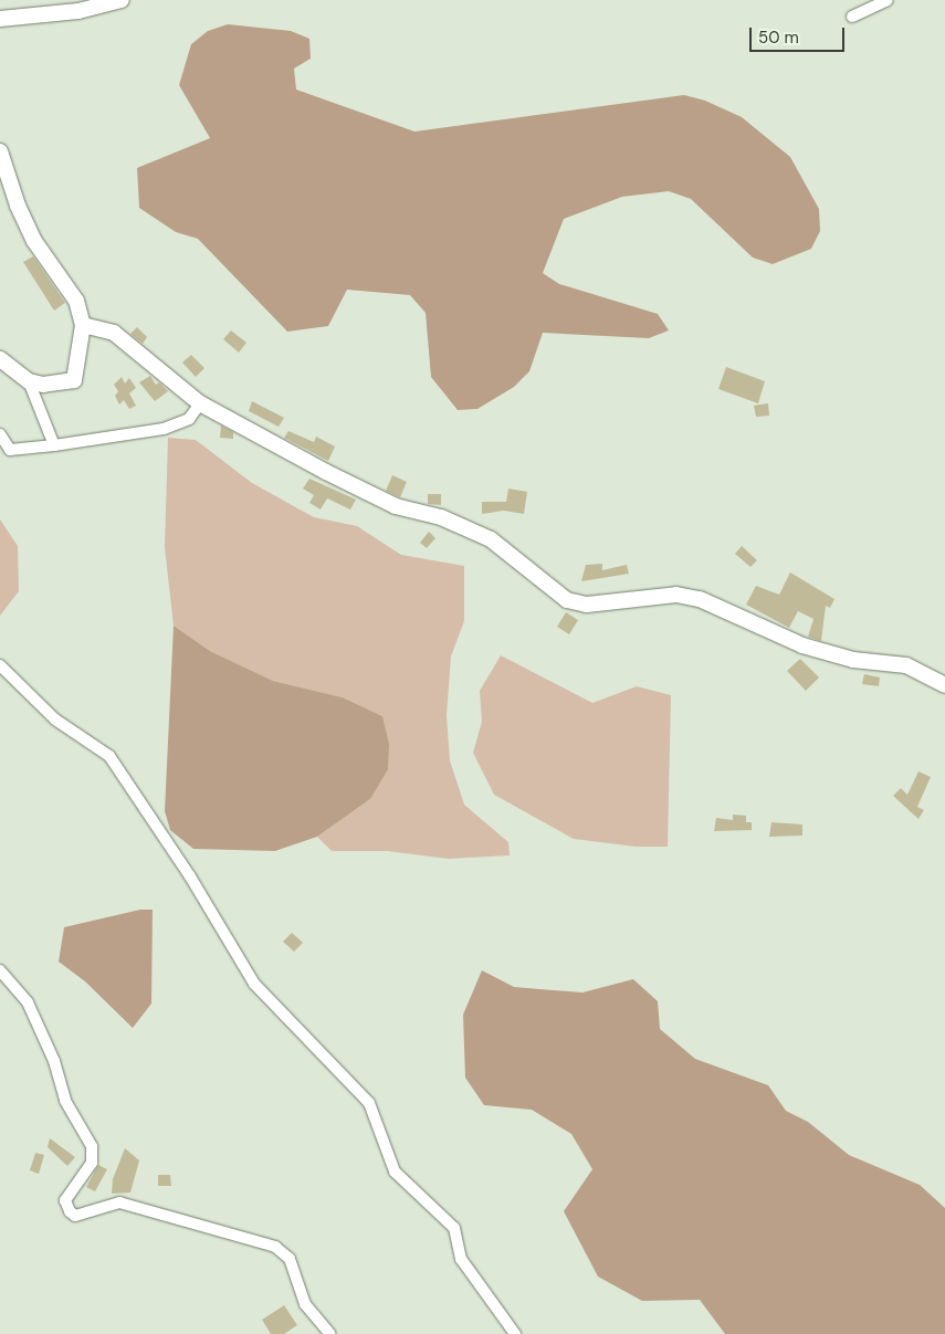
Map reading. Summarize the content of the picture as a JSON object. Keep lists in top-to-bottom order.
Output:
{
  "scale_bar": "50 m"
}
